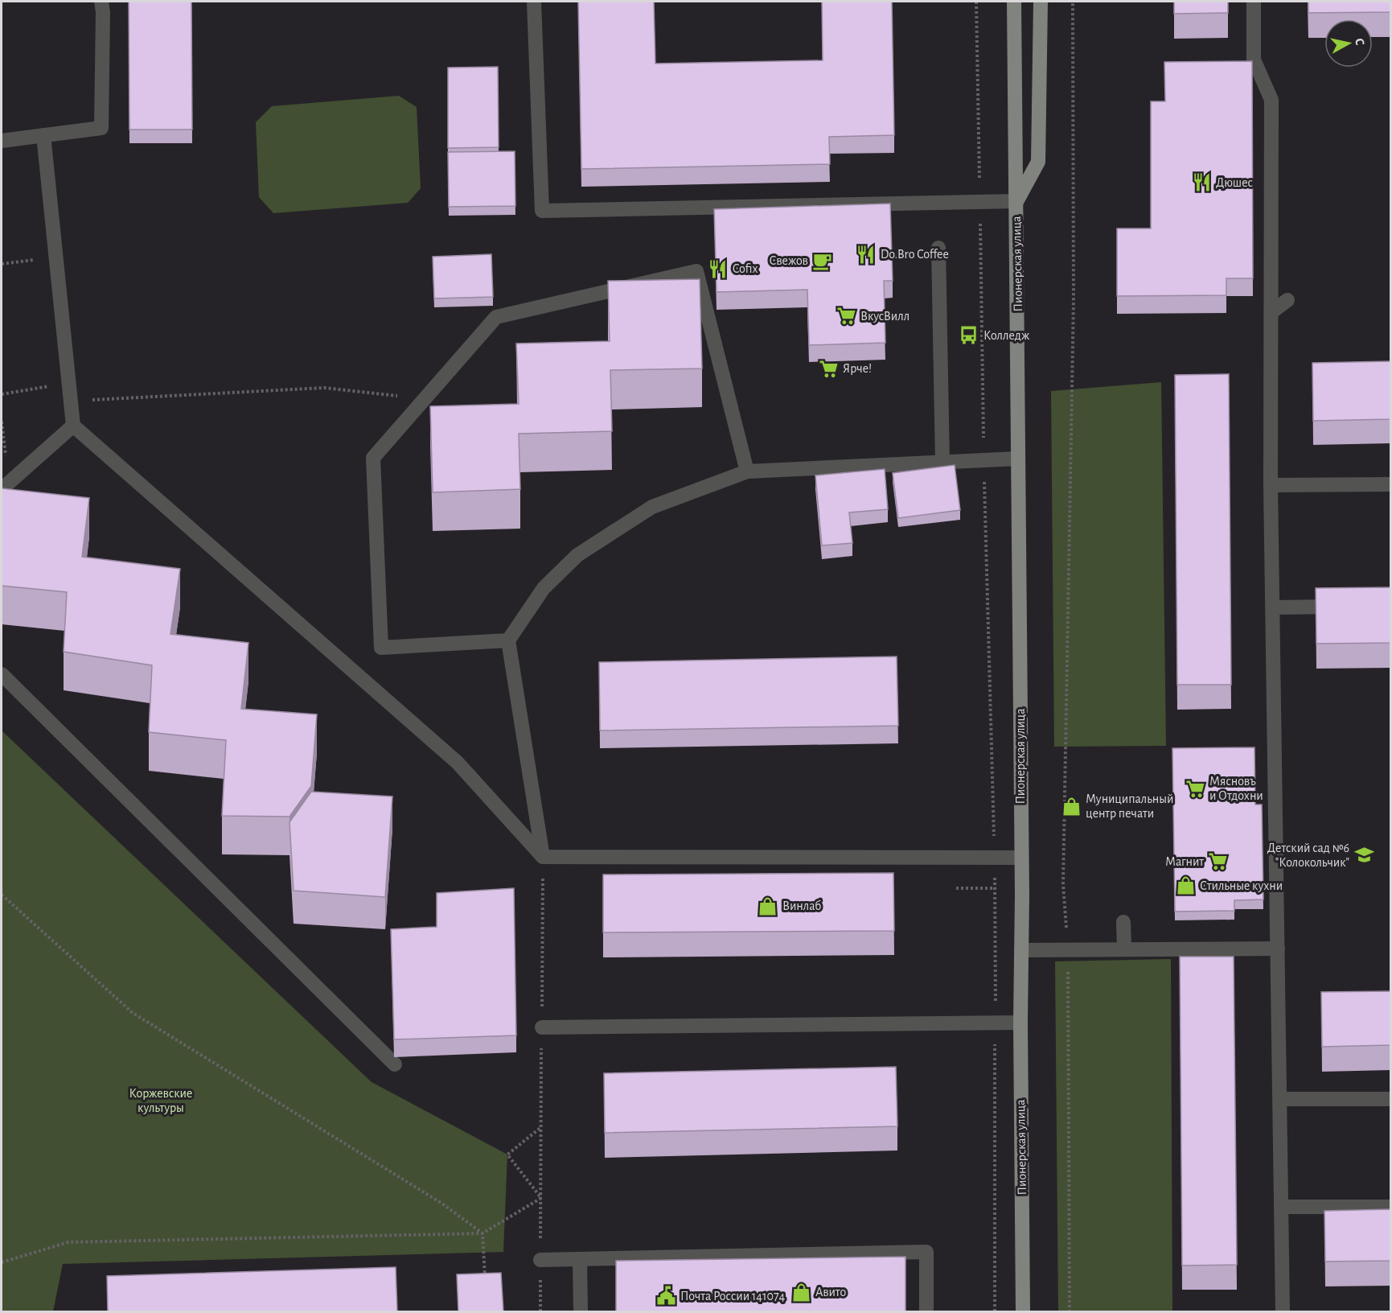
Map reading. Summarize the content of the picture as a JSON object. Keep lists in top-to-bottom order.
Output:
{
  "streets": {
    "main road": ["Пионерская улица"]
  },
  "parks": ["Коржевские культуры"],
  "places": {
    "restaurant": ["Дюшес", "Do.Bro Coffee", "Cofix"],
    "cafe": ["Свежов"],
    "supermarket": [
      "ВкусВилл",
      "Ярче!",
      "Мясновъ и Отдохни",
      "Магнит"
    ],
    "bus stop": ["Колледж"],
    "shop": [
      "Муниципальный центр печати",
      "Стильные кухни",
      "Винлаб",
      "Авито"
    ],
    "school or university": ["Детский сад №6 \"Колокольчик\""],
    "public building": ["Почта России 141074"]
  },
  "north": "right"
}
